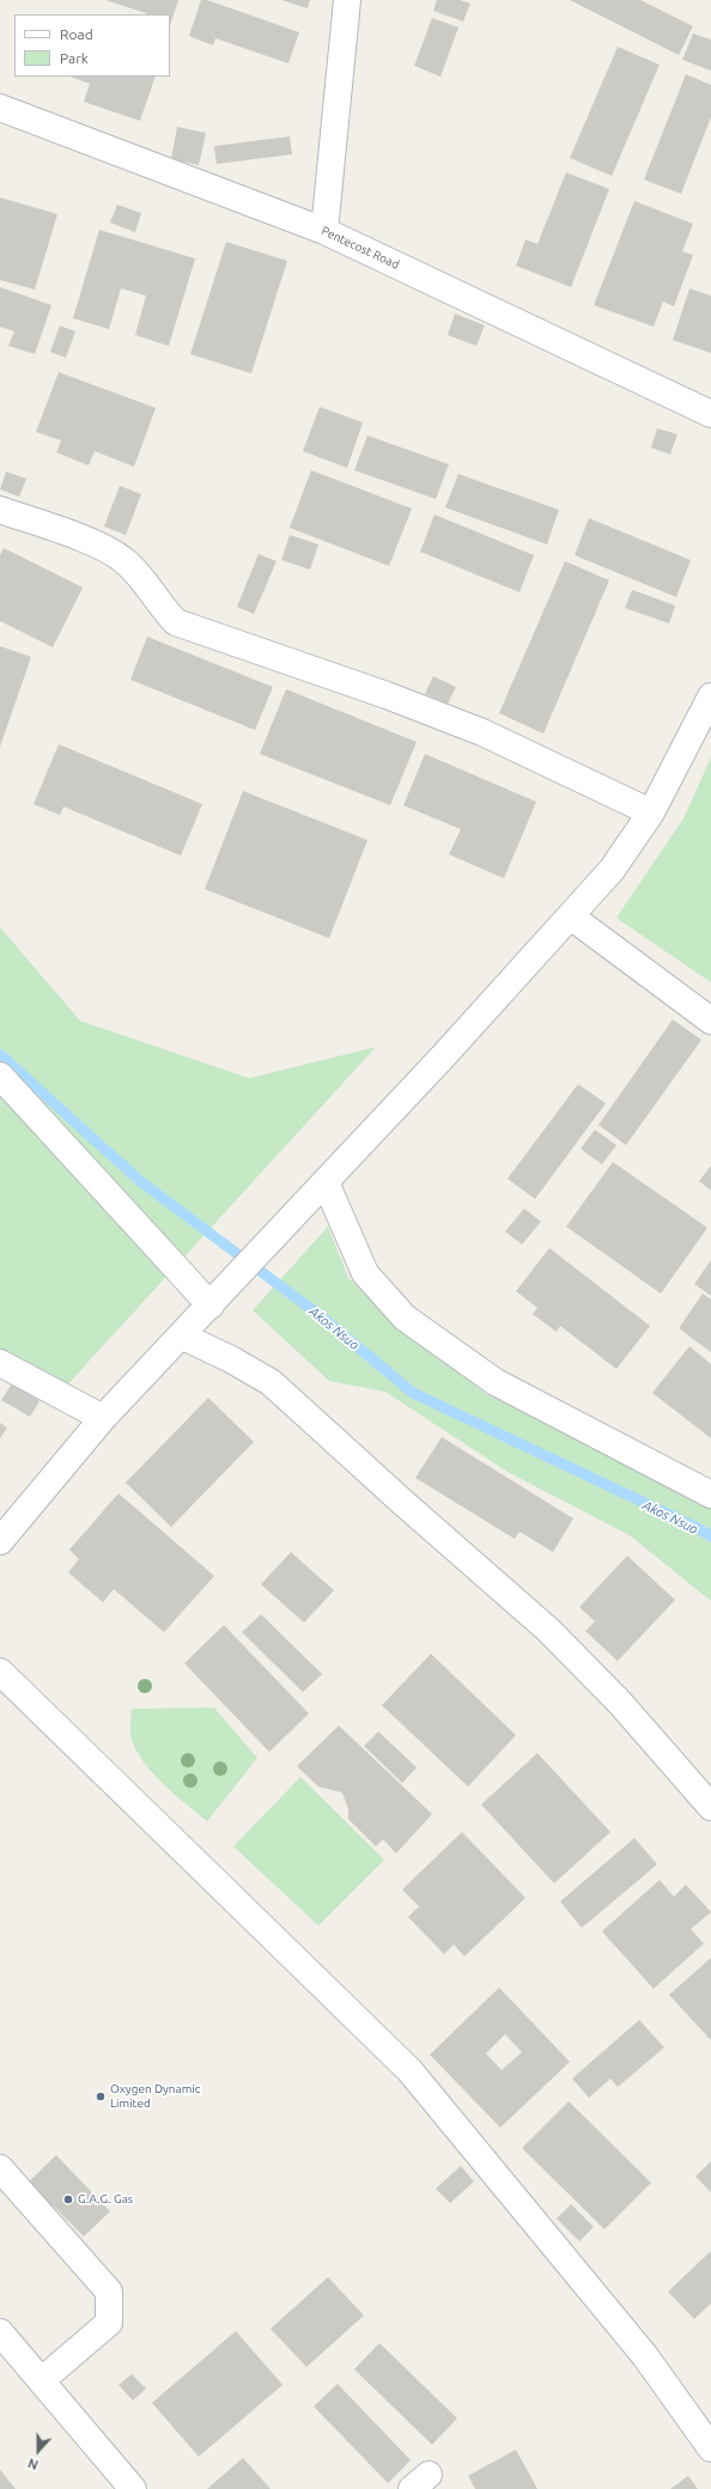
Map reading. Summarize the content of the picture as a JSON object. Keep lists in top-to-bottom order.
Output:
{
  "streets": {
    "street": ["Pentecost Road"]
  },
  "water": ["Akos Nsuo"],
  "places": ["Oxygen Dynamic Limited", "G.A.G. Gas"],
  "legend": ["Road", "Park"],
  "north": "bottom"
}
